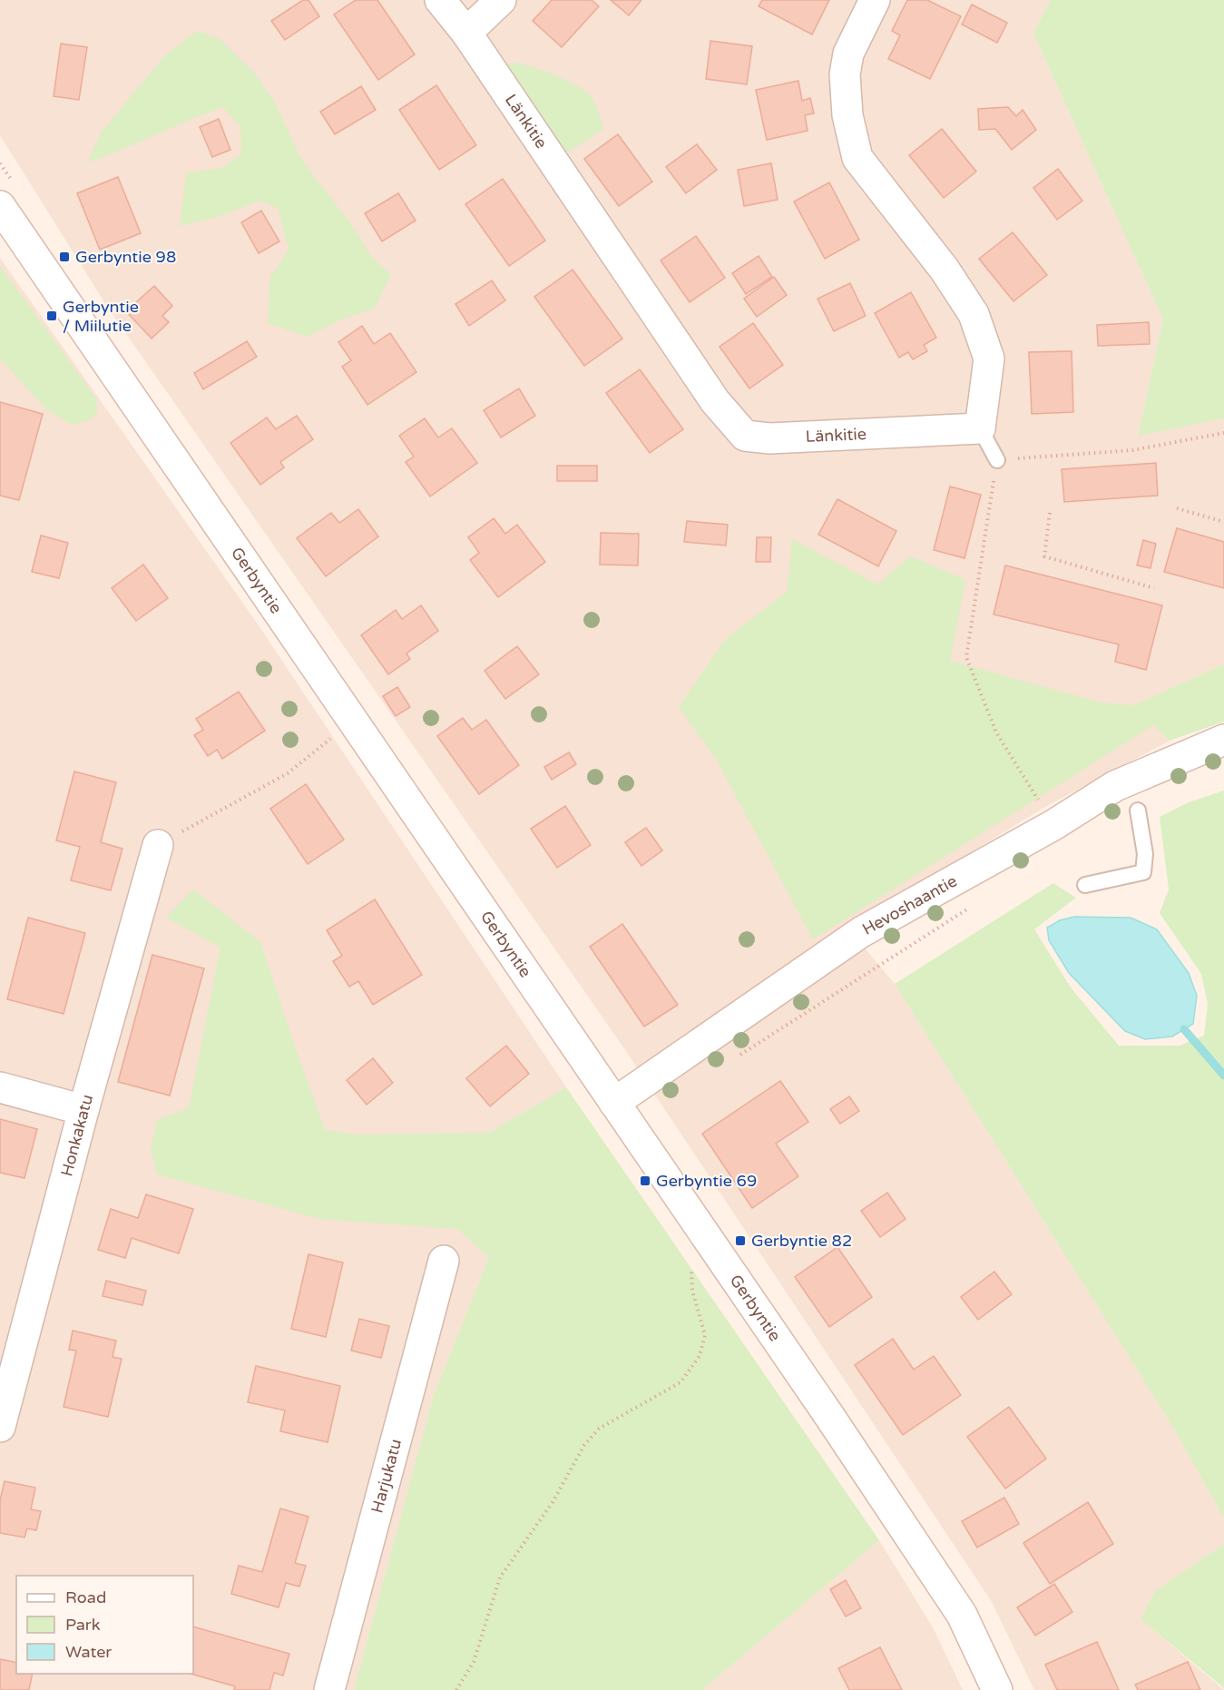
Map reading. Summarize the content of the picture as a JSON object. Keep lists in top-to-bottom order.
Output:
{
  "streets": {
    "street": [
      "Länkitie",
      "Gerbyntie",
      "Hevoshaantie",
      "Honkakatu",
      "Harjukatu"
    ]
  },
  "crossings": [
    ["Gerbyntie", "Hevoshaantie"]
  ],
  "places": {
    "transit": [
      "Gerbyntie 98",
      "Gerbyntie / Miilutie",
      "Gerbyntie 69",
      "Gerbyntie 82"
    ]
  },
  "legend": ["Road", "Park", "Water"]
}
